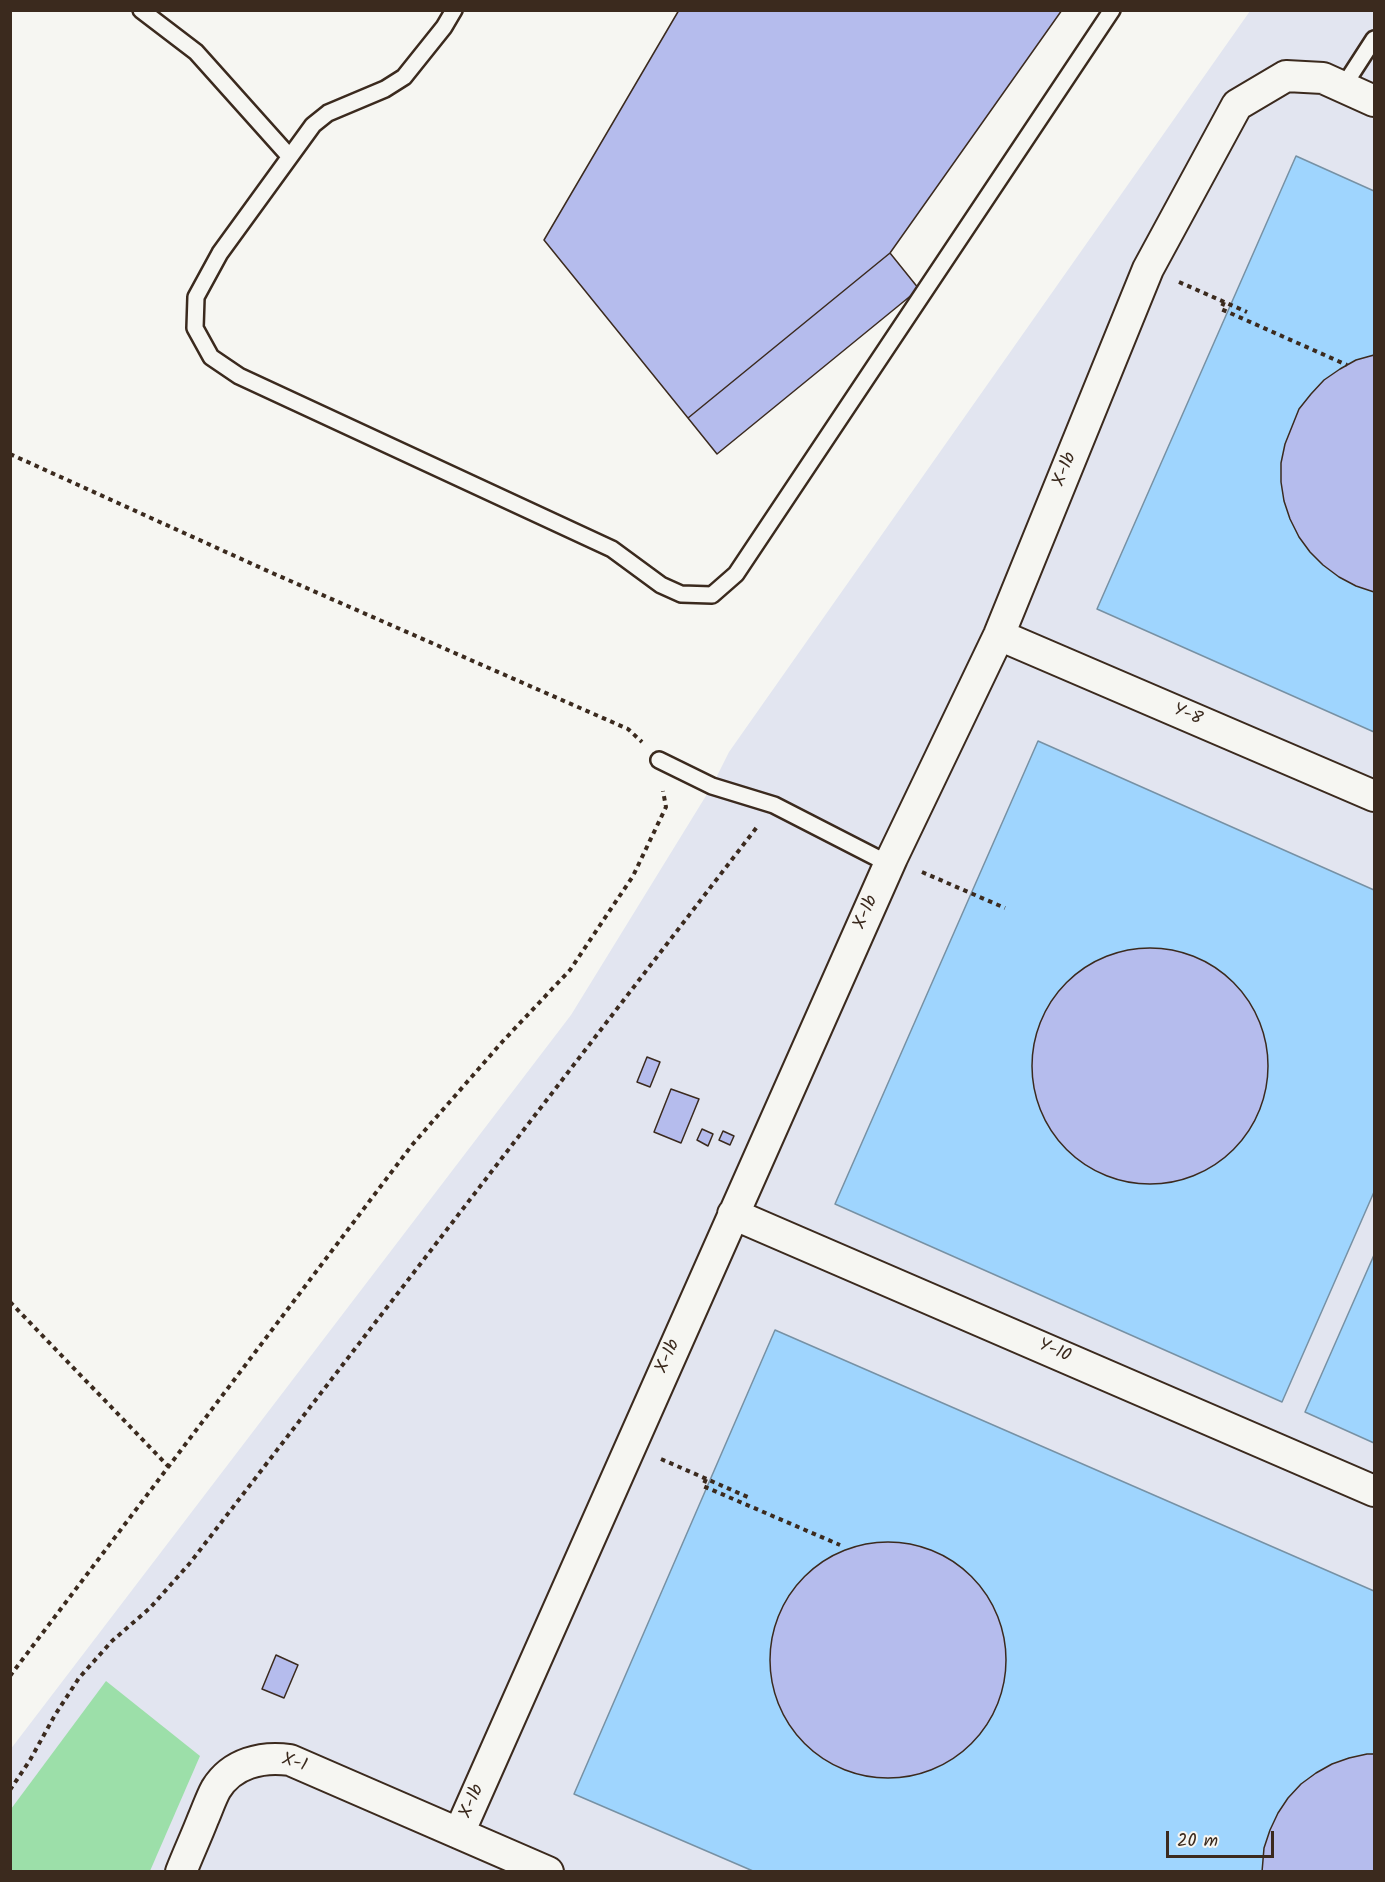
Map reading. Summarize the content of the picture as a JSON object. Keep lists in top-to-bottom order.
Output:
{
  "streets": {
    "street": [
      "X-1b",
      "Y-8",
      "Y-10",
      "X-1"
    ]
  },
  "crossings": [
    ["X-1b", "Y-8"],
    ["X-1b", "Y-10"],
    ["X-1b", "X-1"]
  ],
  "scale_bar": "20 m"
}
